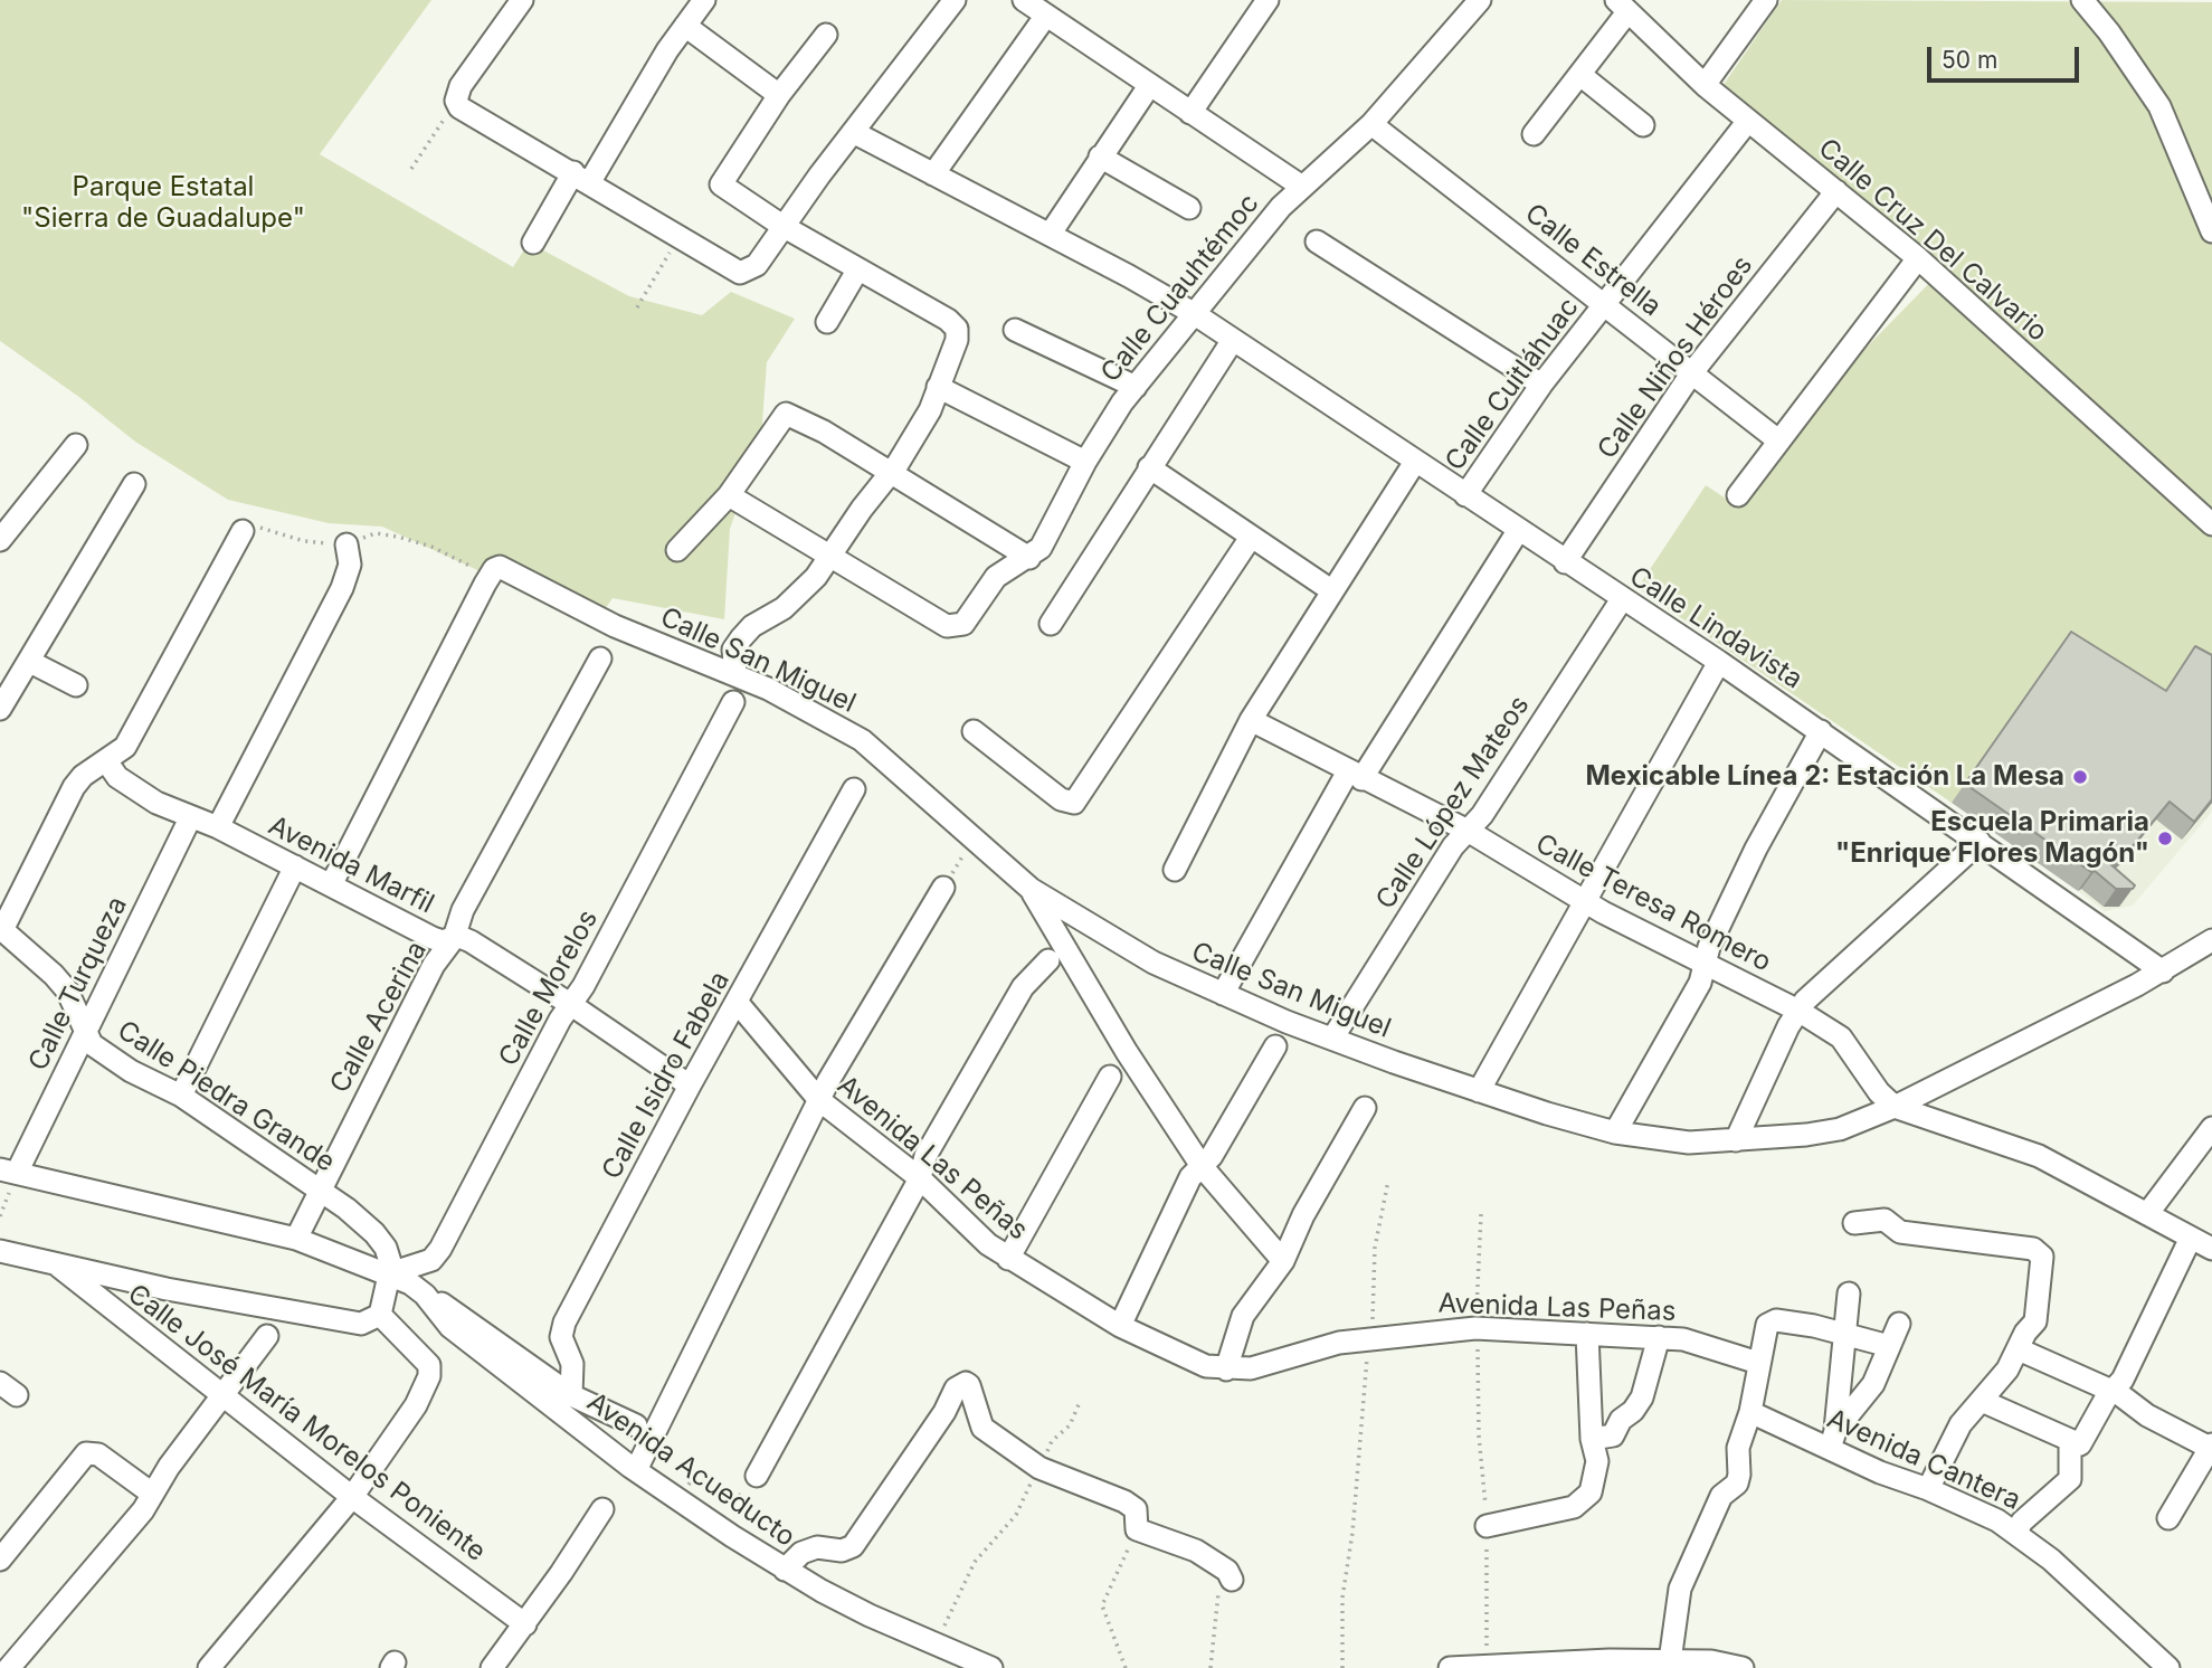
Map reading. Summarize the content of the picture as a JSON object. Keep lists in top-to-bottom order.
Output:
{
  "streets": {
    "street": [
      "Calle Cruz Del Calvario",
      "Calle Estrella",
      "Calle Cuauhtémoc",
      "Calle Niños Héroes",
      "Calle Cuitláhuac",
      "Calle Lindavista",
      "Calle San Miguel",
      "Calle López Mateos",
      "Avenida Marfil",
      "Calle Teresa Romero",
      "Calle Turqueza",
      "Calle Morelos",
      "Calle Acerina",
      "Calle Isidro Fabela",
      "Calle Piedra Grande",
      "Avenida Las Peñas",
      "Calle José María Morelos Poniente",
      "Avenida Cantera",
      "Avenida Acueducto"
    ]
  },
  "crossings": [
    ["Calle Cruz Del Calvario", "Calle Niños Héroes"],
    ["Calle Cruz Del Calvario", "Calle Cuitláhuac"],
    ["Calle Estrella", "Calle Cuauhtémoc"],
    ["Calle Estrella", "Calle Niños Héroes"],
    ["Calle Estrella", "Calle Cuitláhuac"],
    ["Calle Cuauhtémoc", "Calle Lindavista"],
    ["Calle Niños Héroes", "Calle Lindavista"],
    ["Calle Cuitláhuac", "Calle Lindavista"],
    ["Calle Lindavista", "Calle San Miguel"],
    ["Calle Lindavista", "Calle López Mateos"],
    ["Calle San Miguel", "Calle López Mateos"],
    ["Calle San Miguel", "Calle Teresa Romero"],
    ["Calle López Mateos", "Calle Teresa Romero"],
    ["Avenida Marfil", "Calle Turqueza"],
    ["Avenida Marfil", "Calle Morelos"],
    ["Avenida Marfil", "Calle Acerina"],
    ["Avenida Marfil", "Calle Isidro Fabela"],
    ["Calle Turqueza", "Calle Piedra Grande"],
    ["Calle Turqueza", "Avenida Acueducto"],
    ["Calle Morelos", "Calle Piedra Grande"],
    ["Calle Morelos", "Avenida Acueducto"],
    ["Calle Acerina", "Calle Piedra Grande"],
    ["Calle Acerina", "Avenida Acueducto"],
    ["Calle Isidro Fabela", "Avenida Las Peñas"],
    ["Calle Piedra Grande", "Avenida Acueducto"]
  ],
  "parks": ["Parque Estatal \"Sierra de Guadalupe\""],
  "places": ["Mexicable Línea 2: Estación La Mesa", "Escuela Primaria \"Enrique Flores Magón\""],
  "scale_bar": "50 m"
}
